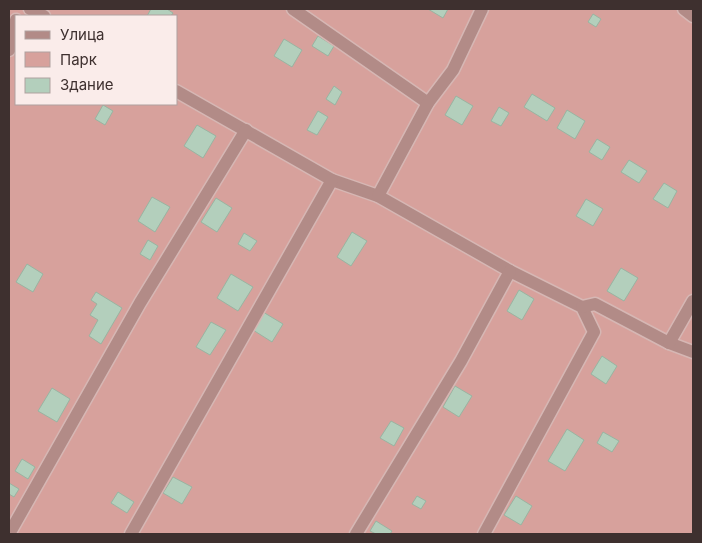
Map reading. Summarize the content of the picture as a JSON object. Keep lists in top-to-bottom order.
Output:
{
  "legend": ["Улица", "Парк", "Здание"]
}
